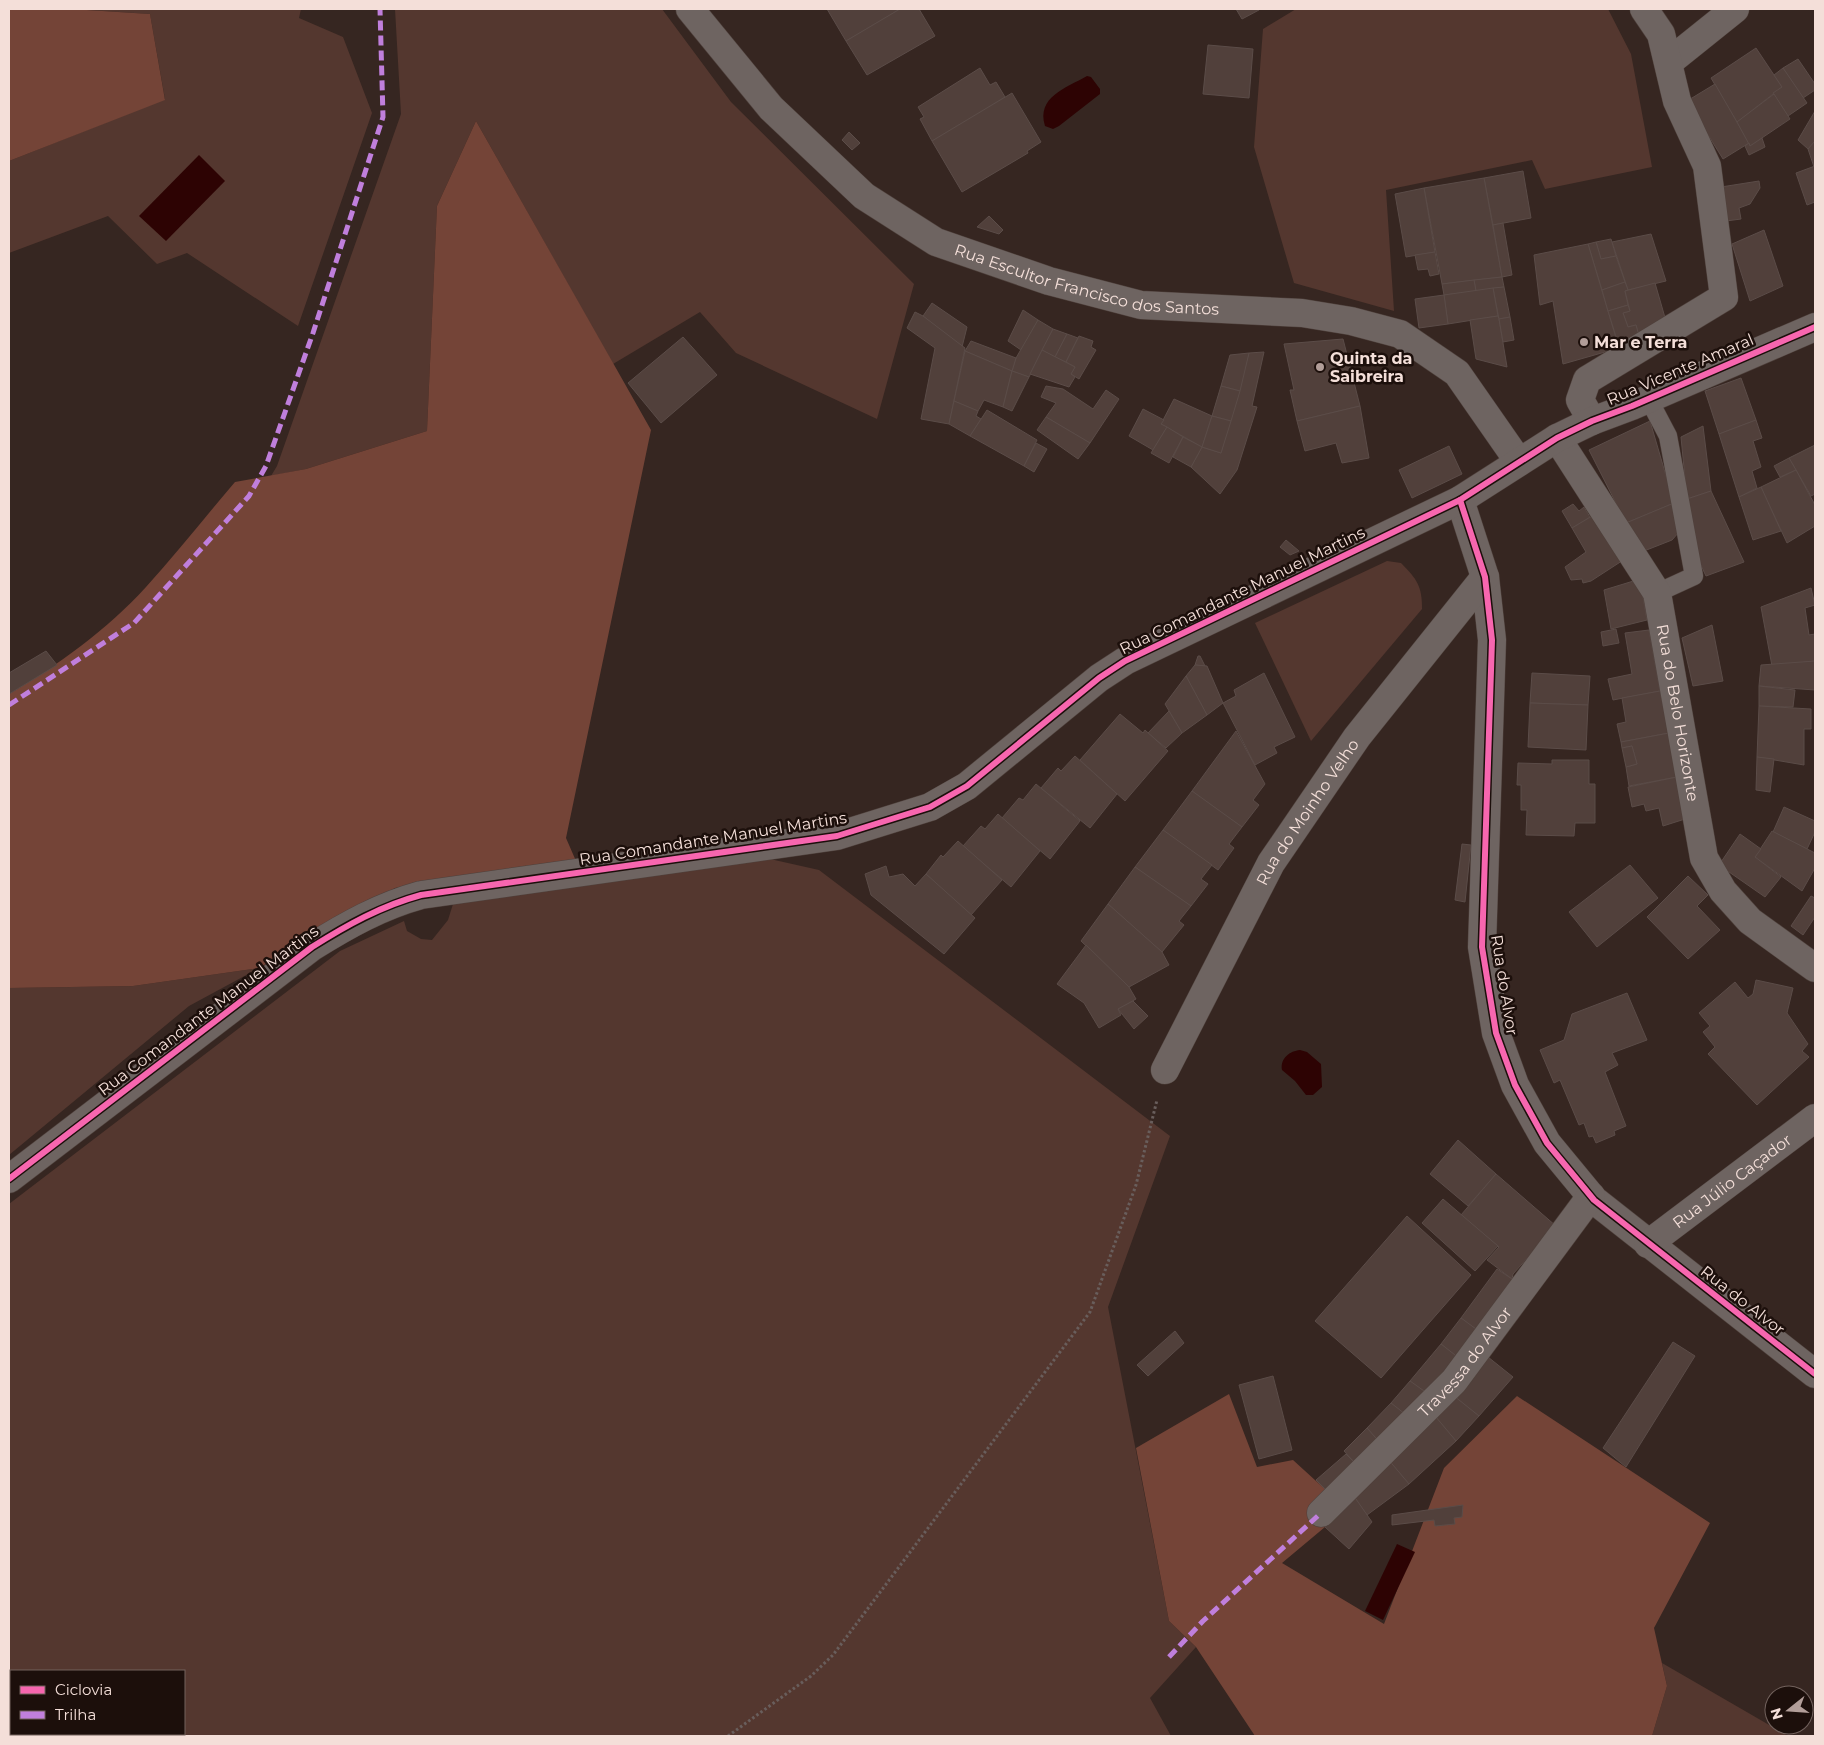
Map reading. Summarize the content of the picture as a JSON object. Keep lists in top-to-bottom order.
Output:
{
  "streets": {
    "street": [
      "Rua Escultor Francisco dos Santos",
      "Rua Vicente Amaral",
      "Rua Comandante Manuel Martins",
      "Rua do Belo Horizonte",
      "Rua do Moinho Velho",
      "Rua do Alvor",
      "Rua Júlio Caçador",
      "Travessa do Alvor"
    ]
  },
  "crossings": [
    ["Rua Escultor Francisco dos Santos", "Rua Comandante Manuel Martins"],
    ["Rua Vicente Amaral", "Rua Comandante Manuel Martins"],
    ["Rua Vicente Amaral", "Rua do Belo Horizonte"],
    ["Rua Comandante Manuel Martins", "Rua do Belo Horizonte"],
    ["Rua Comandante Manuel Martins", "Rua do Alvor"],
    ["Rua do Moinho Velho", "Rua do Alvor"],
    ["Rua do Alvor", "Rua Júlio Caçador"],
    ["Rua do Alvor", "Travessa do Alvor"]
  ],
  "places": ["Mar e Terra", "Quinta da Saibreira"],
  "legend": ["Ciclovia", "Trilha"],
  "north": "left"
}
